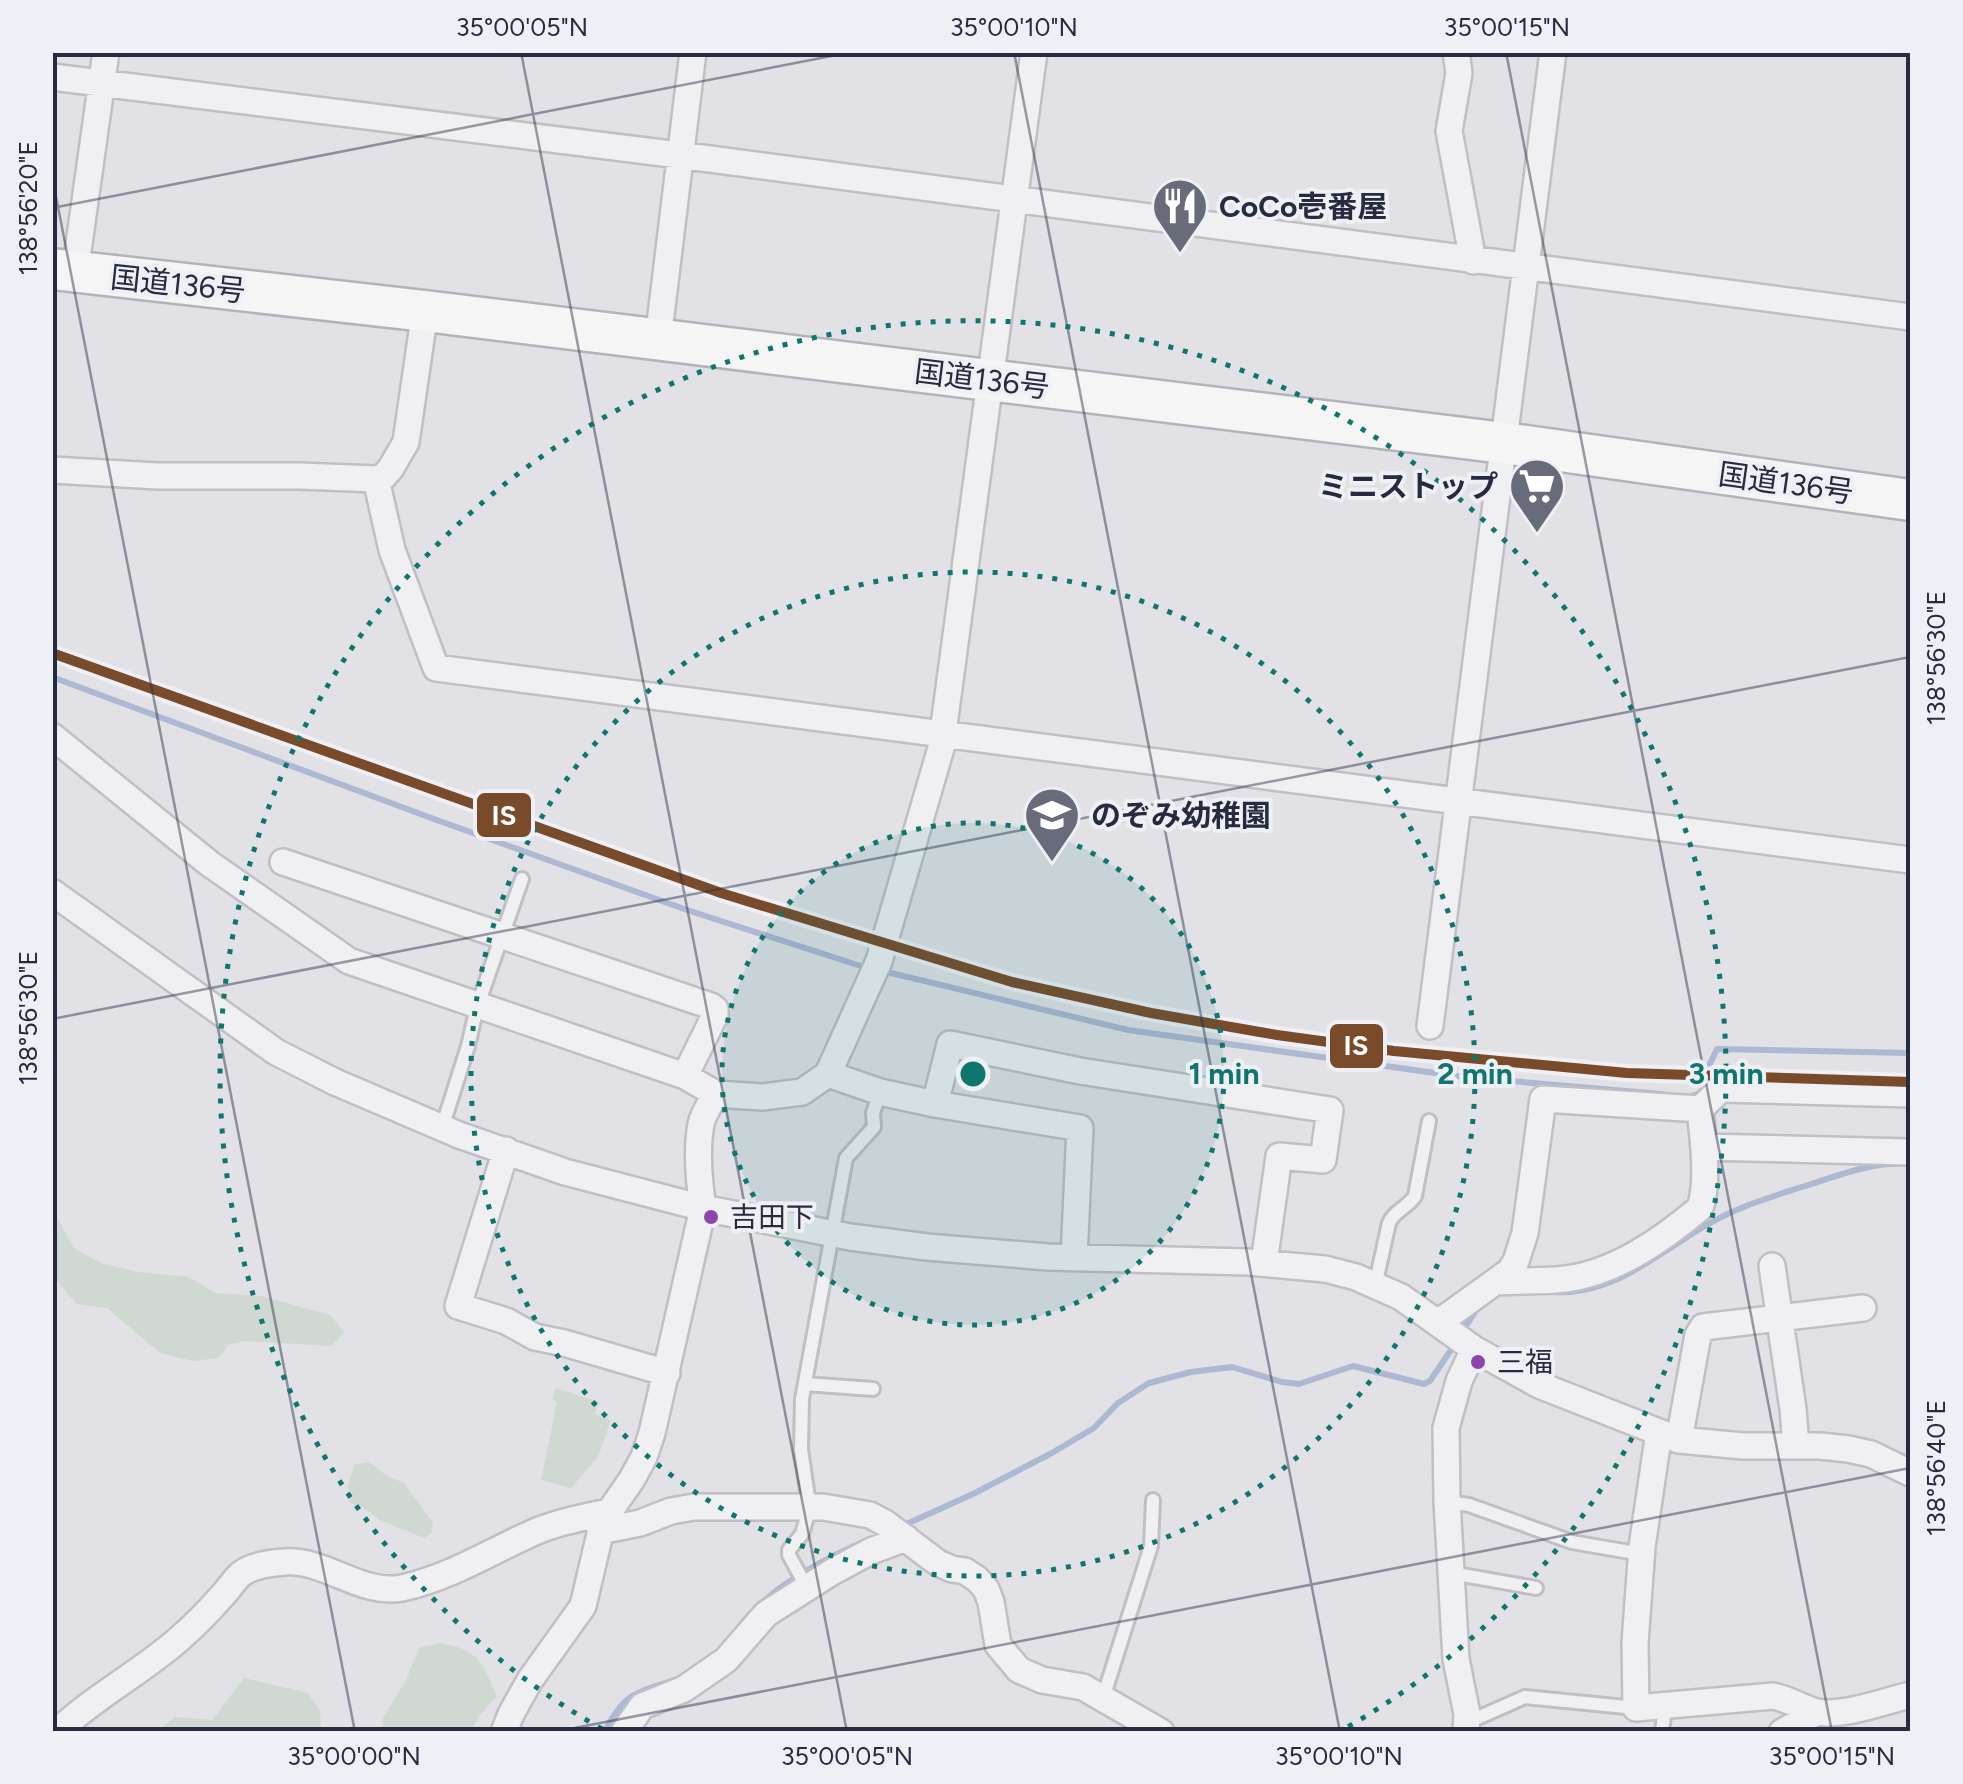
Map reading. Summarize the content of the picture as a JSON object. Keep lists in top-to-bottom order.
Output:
{
  "streets": {
    "highway": ["国道136号"]
  },
  "places": {
    "restaurant": ["CoCo壱番屋"],
    "supermarket": ["ミニストップ"],
    "school or university": ["のぞみ幼稚園"],
    "other": ["吉田下", "三福"]
  },
  "lines": ["transit line IS"],
  "coordinates": [
    "35°00'05\"N",
    "35°00'10\"N",
    "35°00'15\"N",
    "138°56'20\"E",
    "138°56'30\"E",
    "138°56'40\"E",
    "35°00'00\"N"
  ],
  "rings": ["1 min", "2 min", "3 min"]
}
